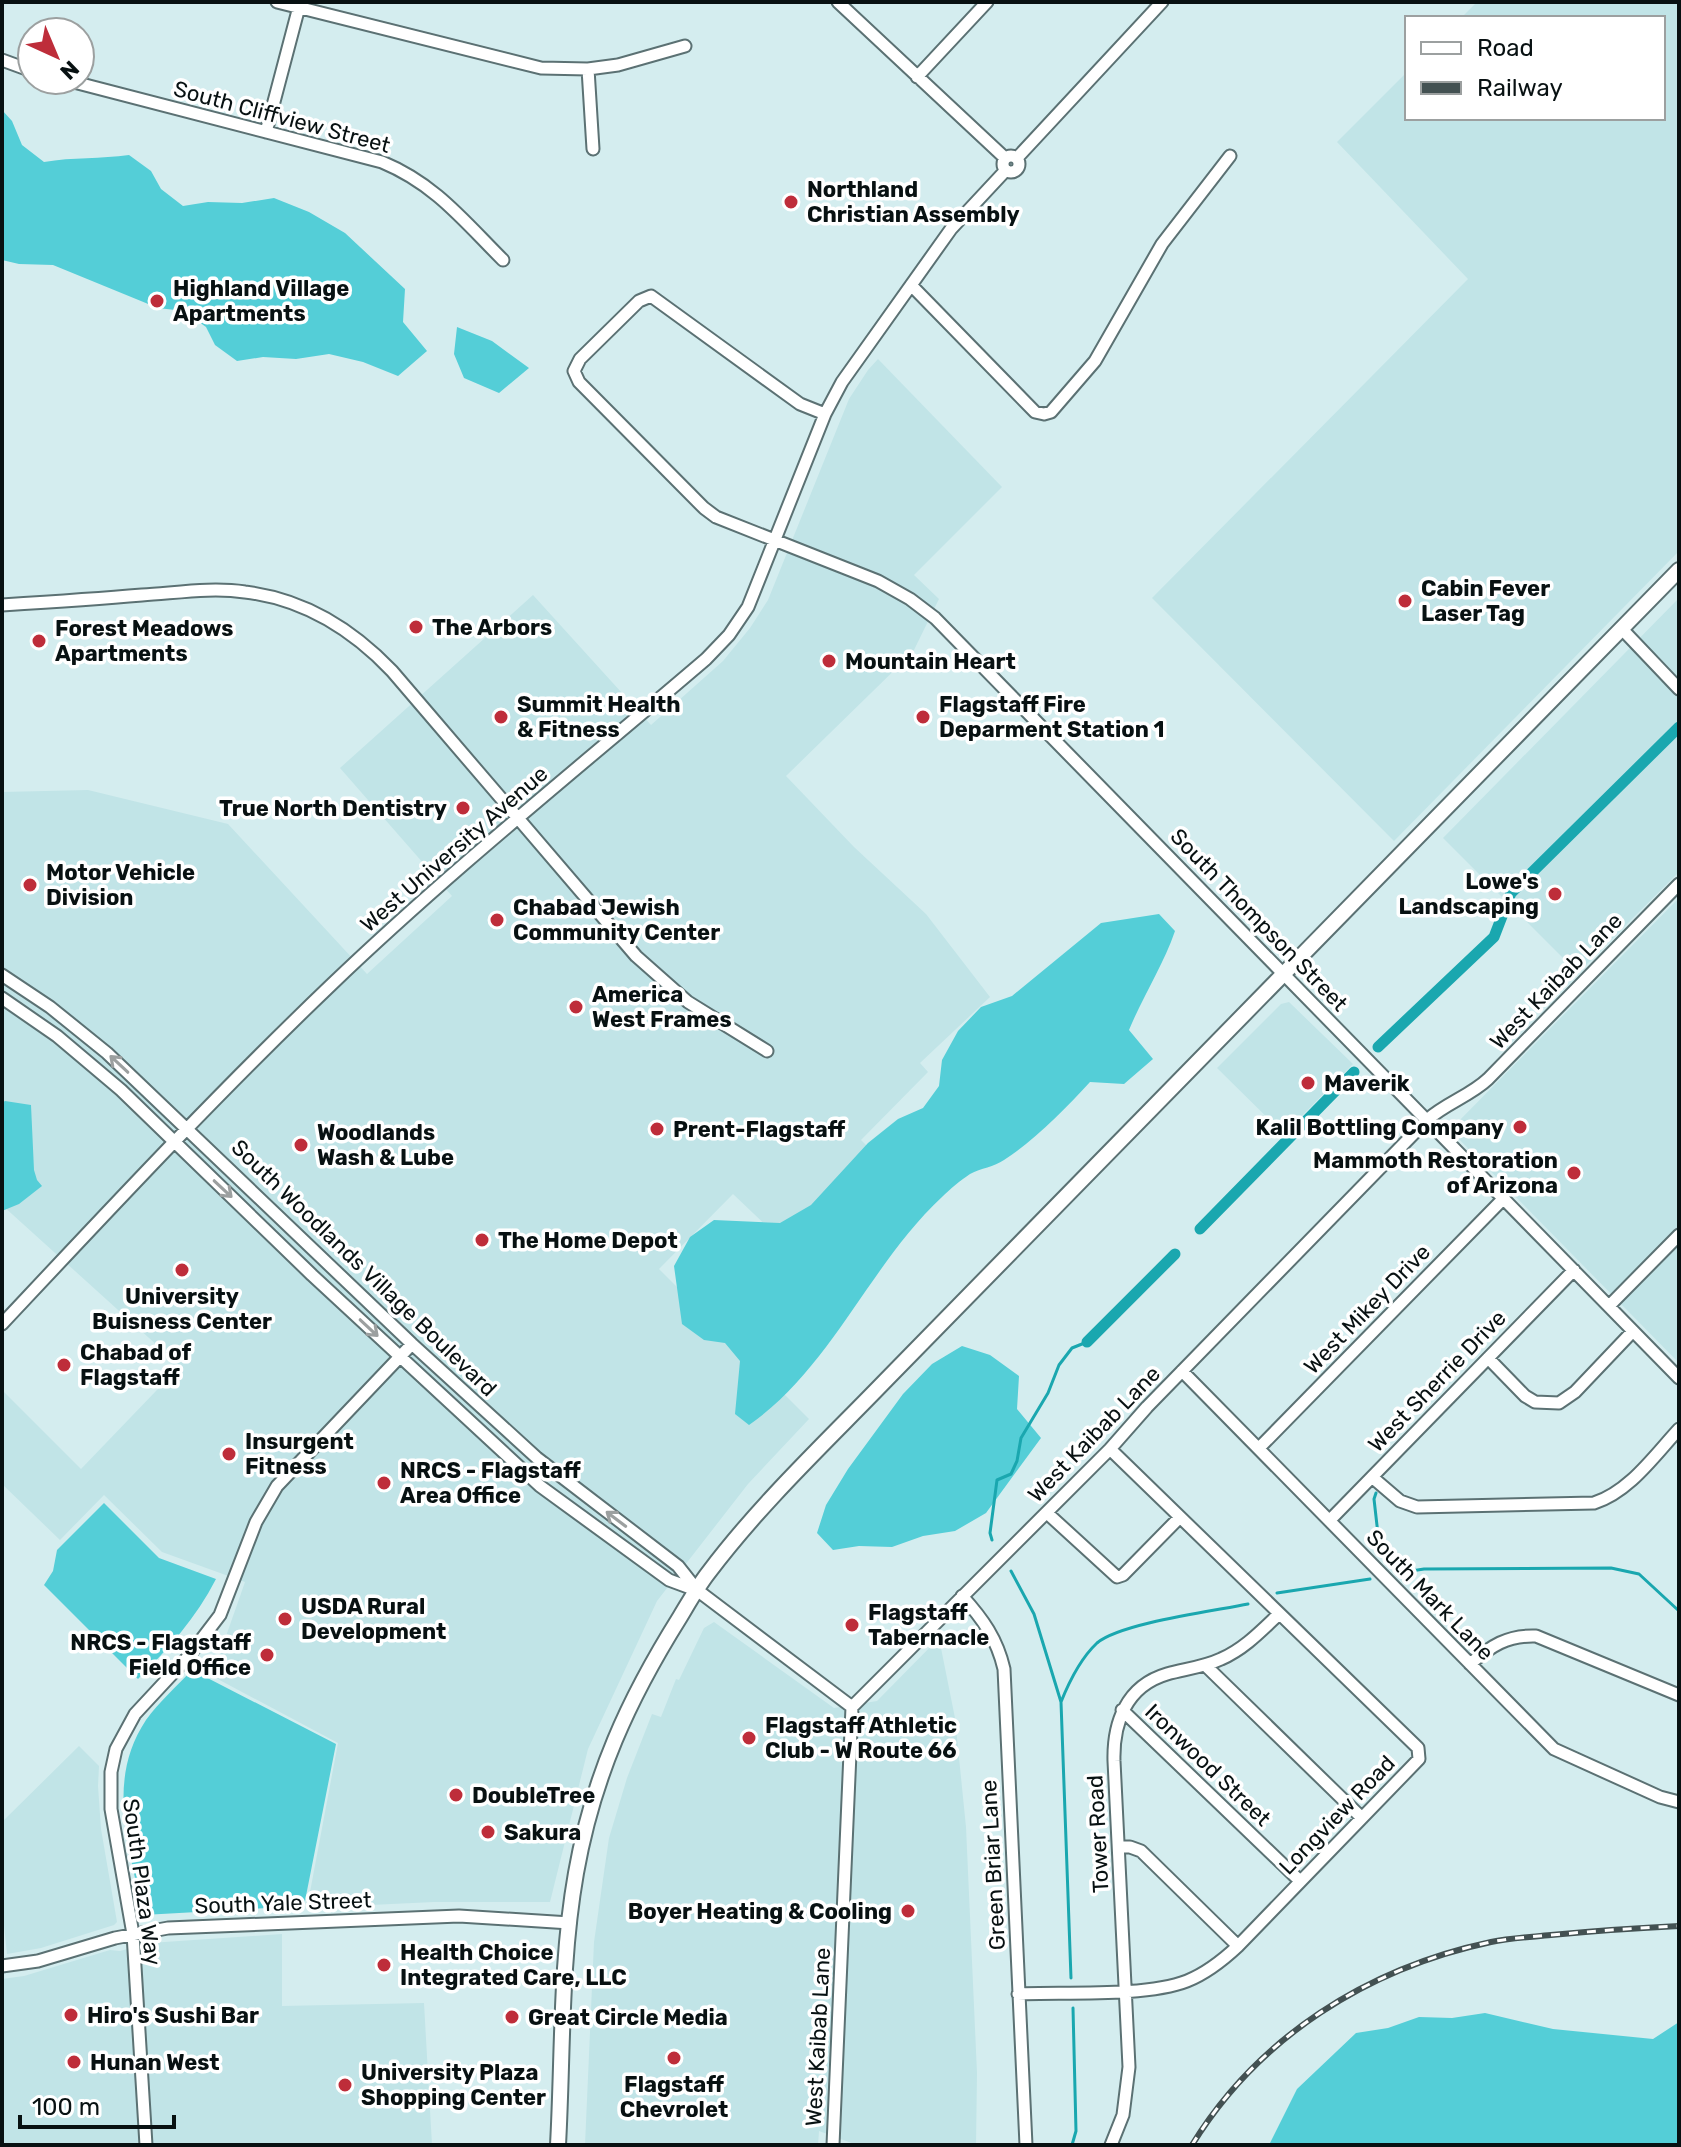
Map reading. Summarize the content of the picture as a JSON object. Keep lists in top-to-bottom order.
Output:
{
  "streets": {
    "street": [
      "South Cliffview Street",
      "West University Avenue",
      "South Thompson Street",
      "West Kaibab Lane",
      "South Woodlands Village Boulevard",
      "West Mikey Drive",
      "West Sherrie Drive",
      "South Mark Lane",
      "Ironwood Street",
      "Longview Road",
      "Tower Road",
      "Green Briar Lane",
      "South Plaza Way",
      "South Yale Street"
    ]
  },
  "crossings": [
    ["West University Avenue", "South Thompson Street"],
    ["West University Avenue", "South Woodlands Village Boulevard"],
    ["South Thompson Street", "West Kaibab Lane"],
    ["South Thompson Street", "West Mikey Drive"],
    ["South Thompson Street", "West Sherrie Drive"],
    ["West Kaibab Lane", "South Woodlands Village Boulevard"],
    ["West Kaibab Lane", "South Mark Lane"],
    ["West Kaibab Lane", "Longview Road"],
    ["West Kaibab Lane", "Green Briar Lane"],
    ["South Woodlands Village Boulevard", "South Plaza Way"],
    ["West Mikey Drive", "South Mark Lane"],
    ["West Sherrie Drive", "South Mark Lane"],
    ["Ironwood Street", "Longview Road"],
    ["Ironwood Street", "Tower Road"],
    ["Longview Road", "Tower Road"],
    ["Longview Road", "Green Briar Lane"],
    ["South Plaza Way", "South Yale Street"]
  ],
  "places": [
    "Northland Christian Assembly",
    "Highland Village Apartments",
    "Cabin Fever Laser Tag",
    "The Arbors",
    "Forest Meadows Apartments",
    "Mountain Heart",
    "Summit Health & Fitness",
    "Flagstaff Fire Deparment Station 1",
    "True North Dentistry",
    "Motor Vehicle Division",
    "Lowe's Landscaping",
    "Chabad Jewish Community Center",
    "America West Frames",
    "Maverik",
    "Kalil Bottling Company",
    "Prent-Flagstaff",
    "Woodlands Wash & Lube",
    "Mammoth Restoration of Arizona",
    "The Home Depot",
    "University Buisness Center",
    "Chabad of Flagstaff",
    "Insurgent Fitness",
    "NRCS - Flagstaff Area Office",
    "USDA Rural Development",
    "Flagstaff Tabernacle",
    "NRCS - Flagstaff Field Office",
    "Flagstaff Athletic Club - W Route 66",
    "DoubleTree",
    "Sakura",
    "Boyer Heating & Cooling",
    "Health Choice Integrated Care, LLC",
    "Hiro's Sushi Bar",
    "Great Circle Media",
    "Flagstaff Chevrolet",
    "Hunan West",
    "University Plaza Shopping Center"
  ],
  "legend": ["Road", "Railway"],
  "scale_bar": "100 m",
  "north": "bottom right"
}
